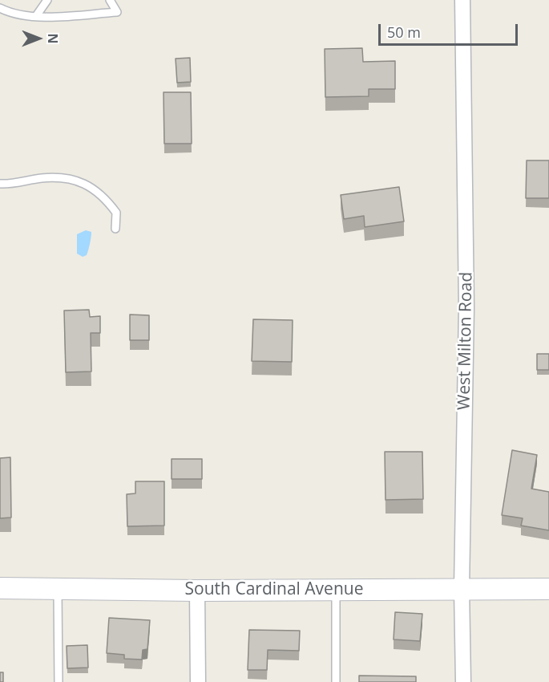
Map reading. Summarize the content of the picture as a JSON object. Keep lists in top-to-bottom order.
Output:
{
  "streets": {
    "main road": ["South Cardinal Avenue"],
    "street": ["West Milton Road"]
  },
  "crossings": [
    ["West Milton Road", "South Cardinal Avenue"]
  ],
  "scale_bar": "50 m",
  "north": "right"
}
